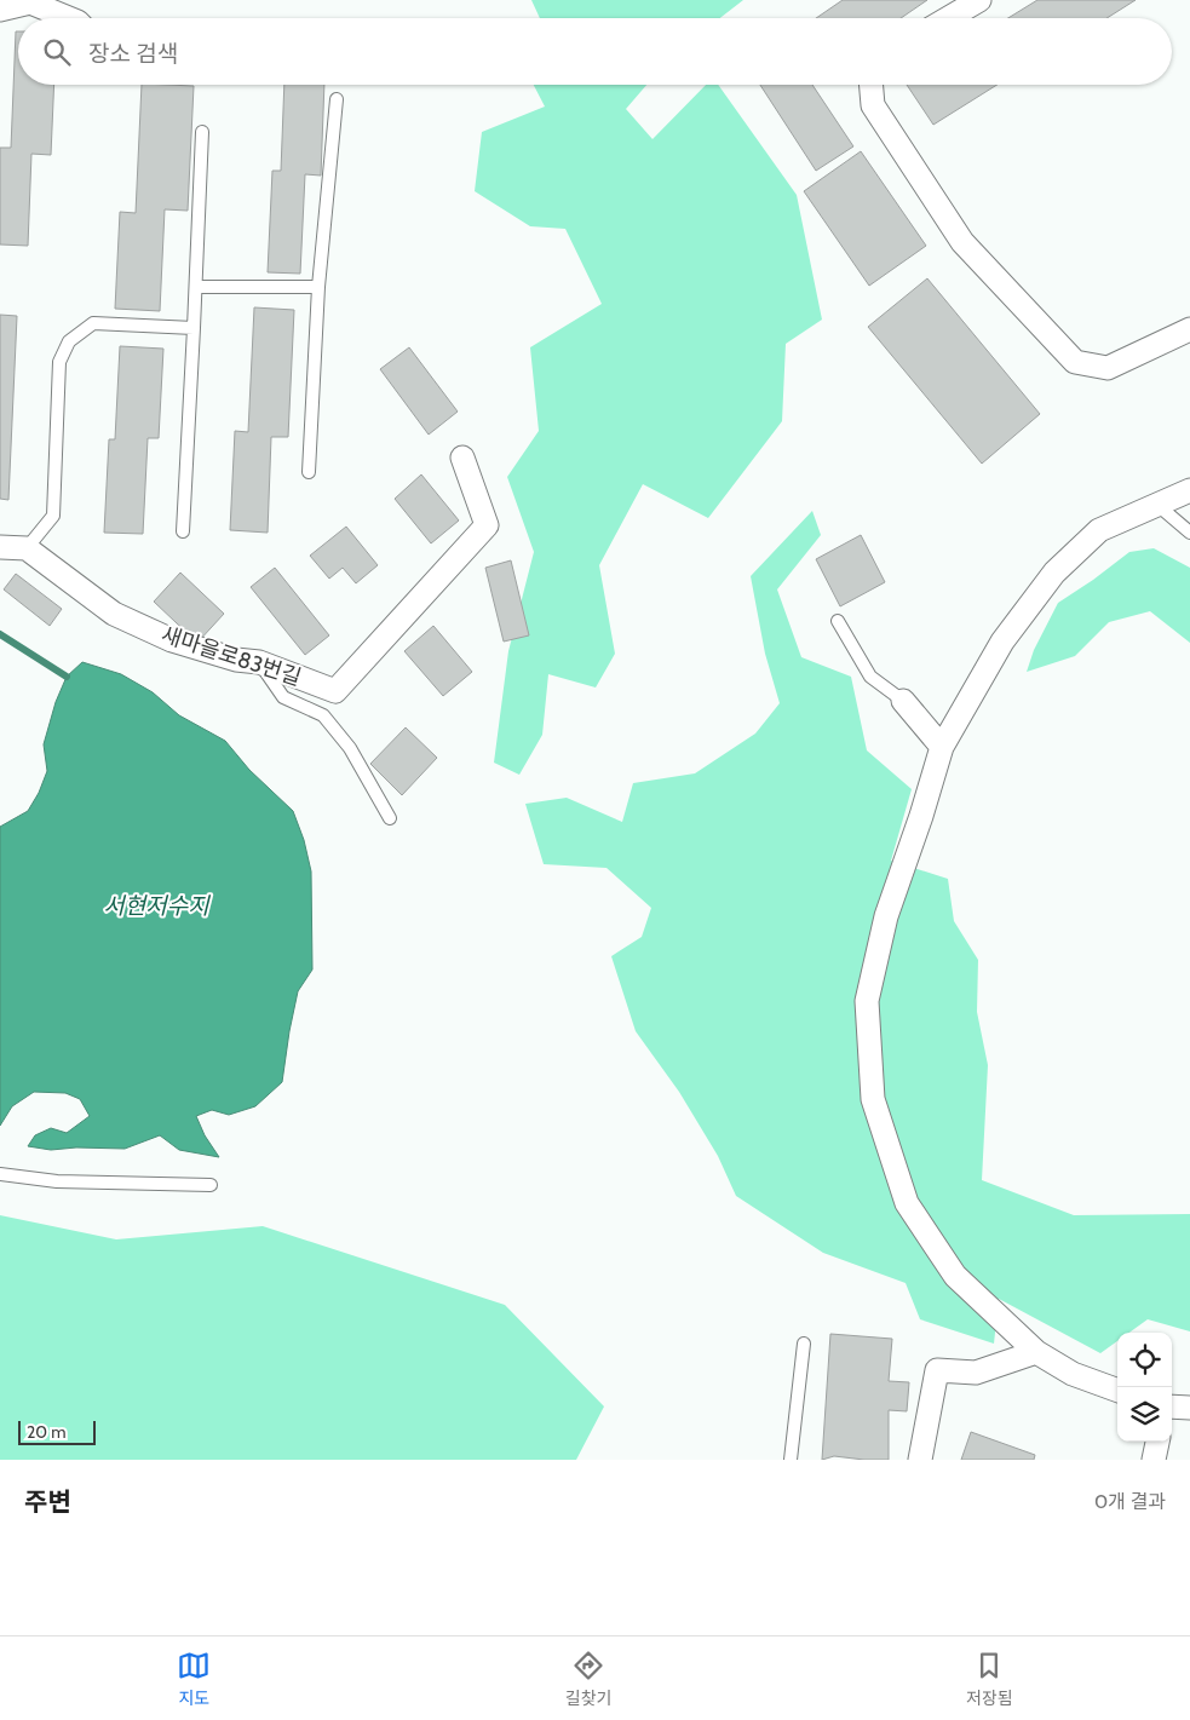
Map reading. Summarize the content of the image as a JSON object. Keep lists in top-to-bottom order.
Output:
{
  "streets": {
    "street": ["새마을로83번길"]
  },
  "water": ["서현저수지"],
  "scale_bar": "20 m",
  "page": {
    "search": "장소 검색",
    "scale": "20 m",
    "heading": ["주변", "0개 결과"],
    "nav": ["지도", "길찾기", "저장됨"]
  }
}
